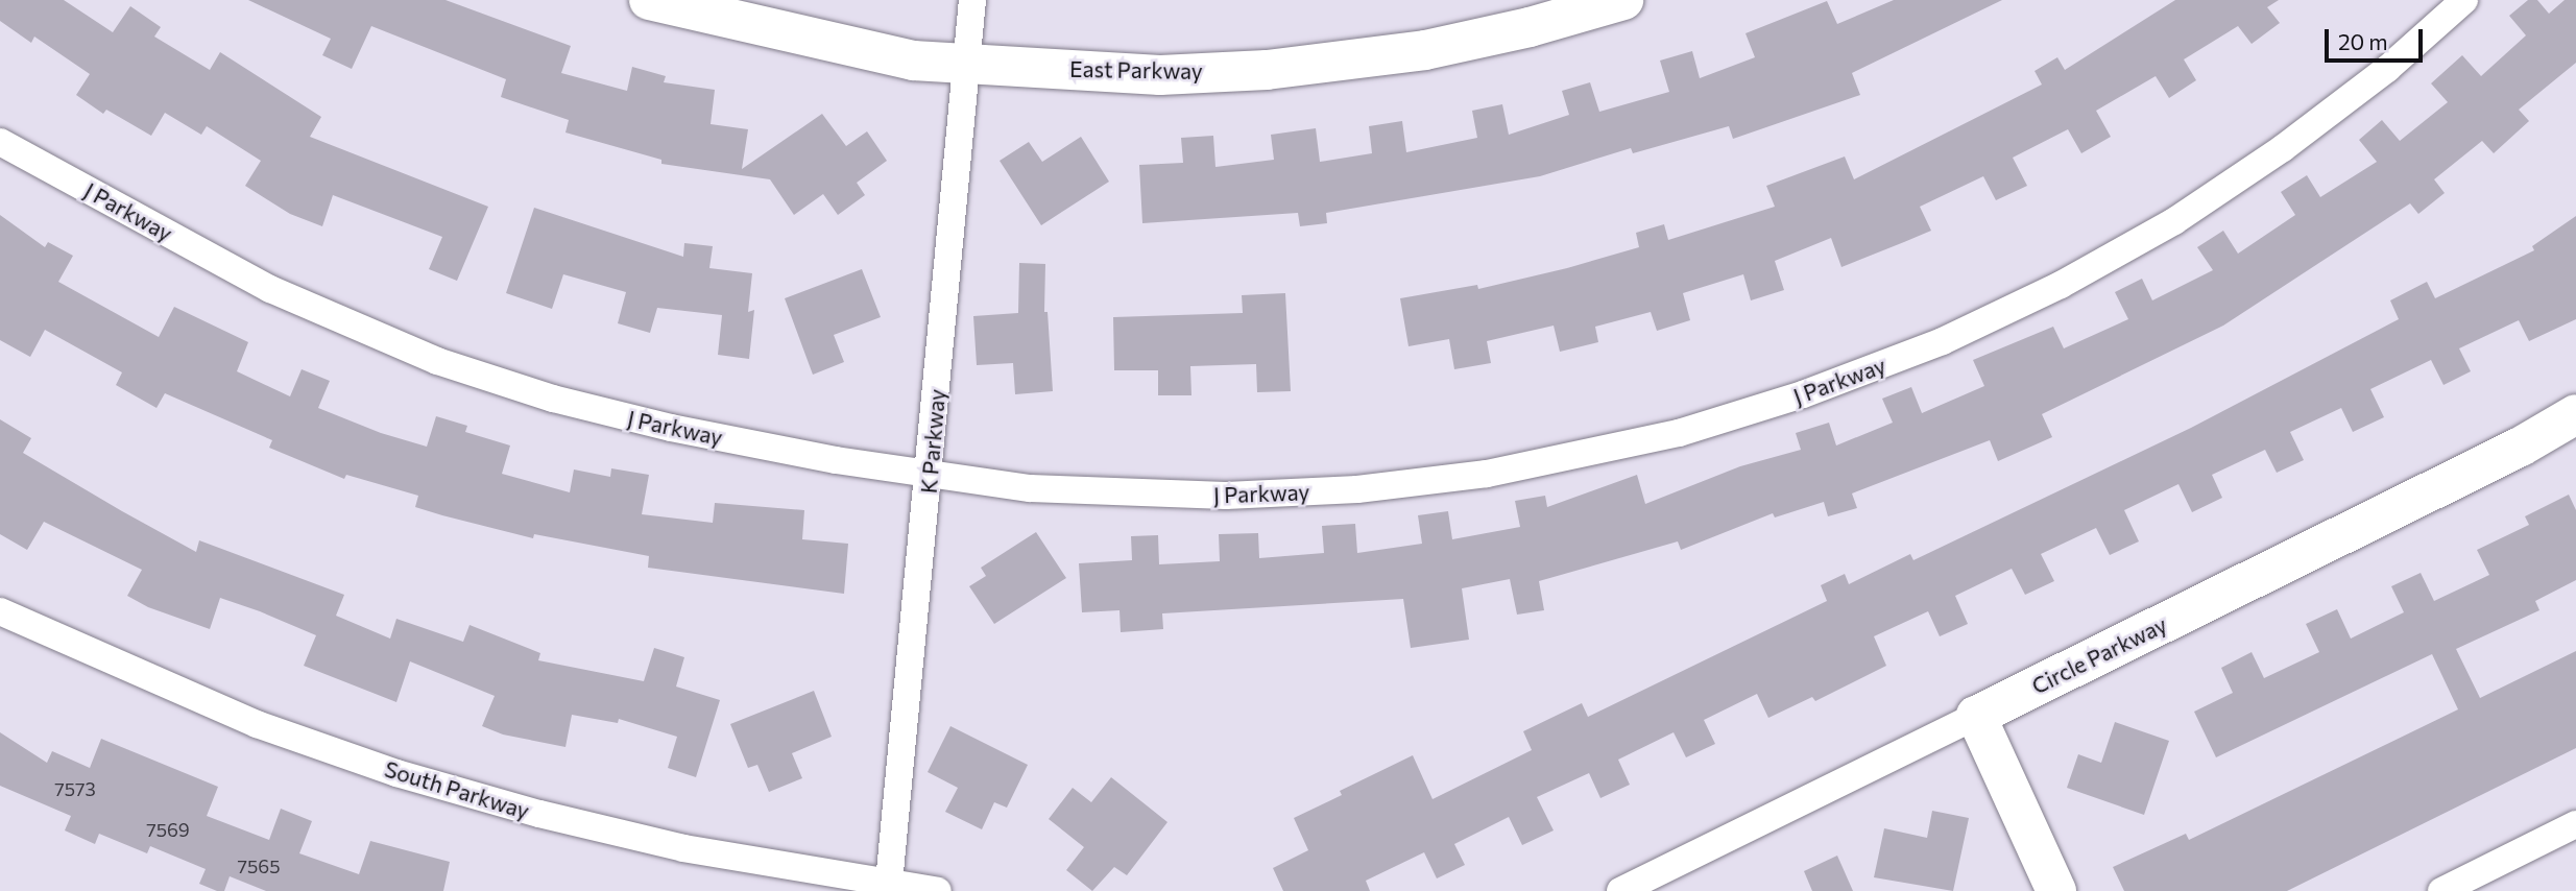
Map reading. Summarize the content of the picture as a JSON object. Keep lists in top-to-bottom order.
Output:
{
  "streets": {
    "street": [
      "East Parkway",
      "J Parkway",
      "K Parkway",
      "Circle Parkway",
      "South Parkway"
    ]
  },
  "crossings": [
    ["East Parkway", "K Parkway"],
    ["J Parkway", "K Parkway"],
    ["K Parkway", "South Parkway"]
  ],
  "house_numbers": ["7573", "7569", "7565"],
  "scale_bar": "20 m"
}
